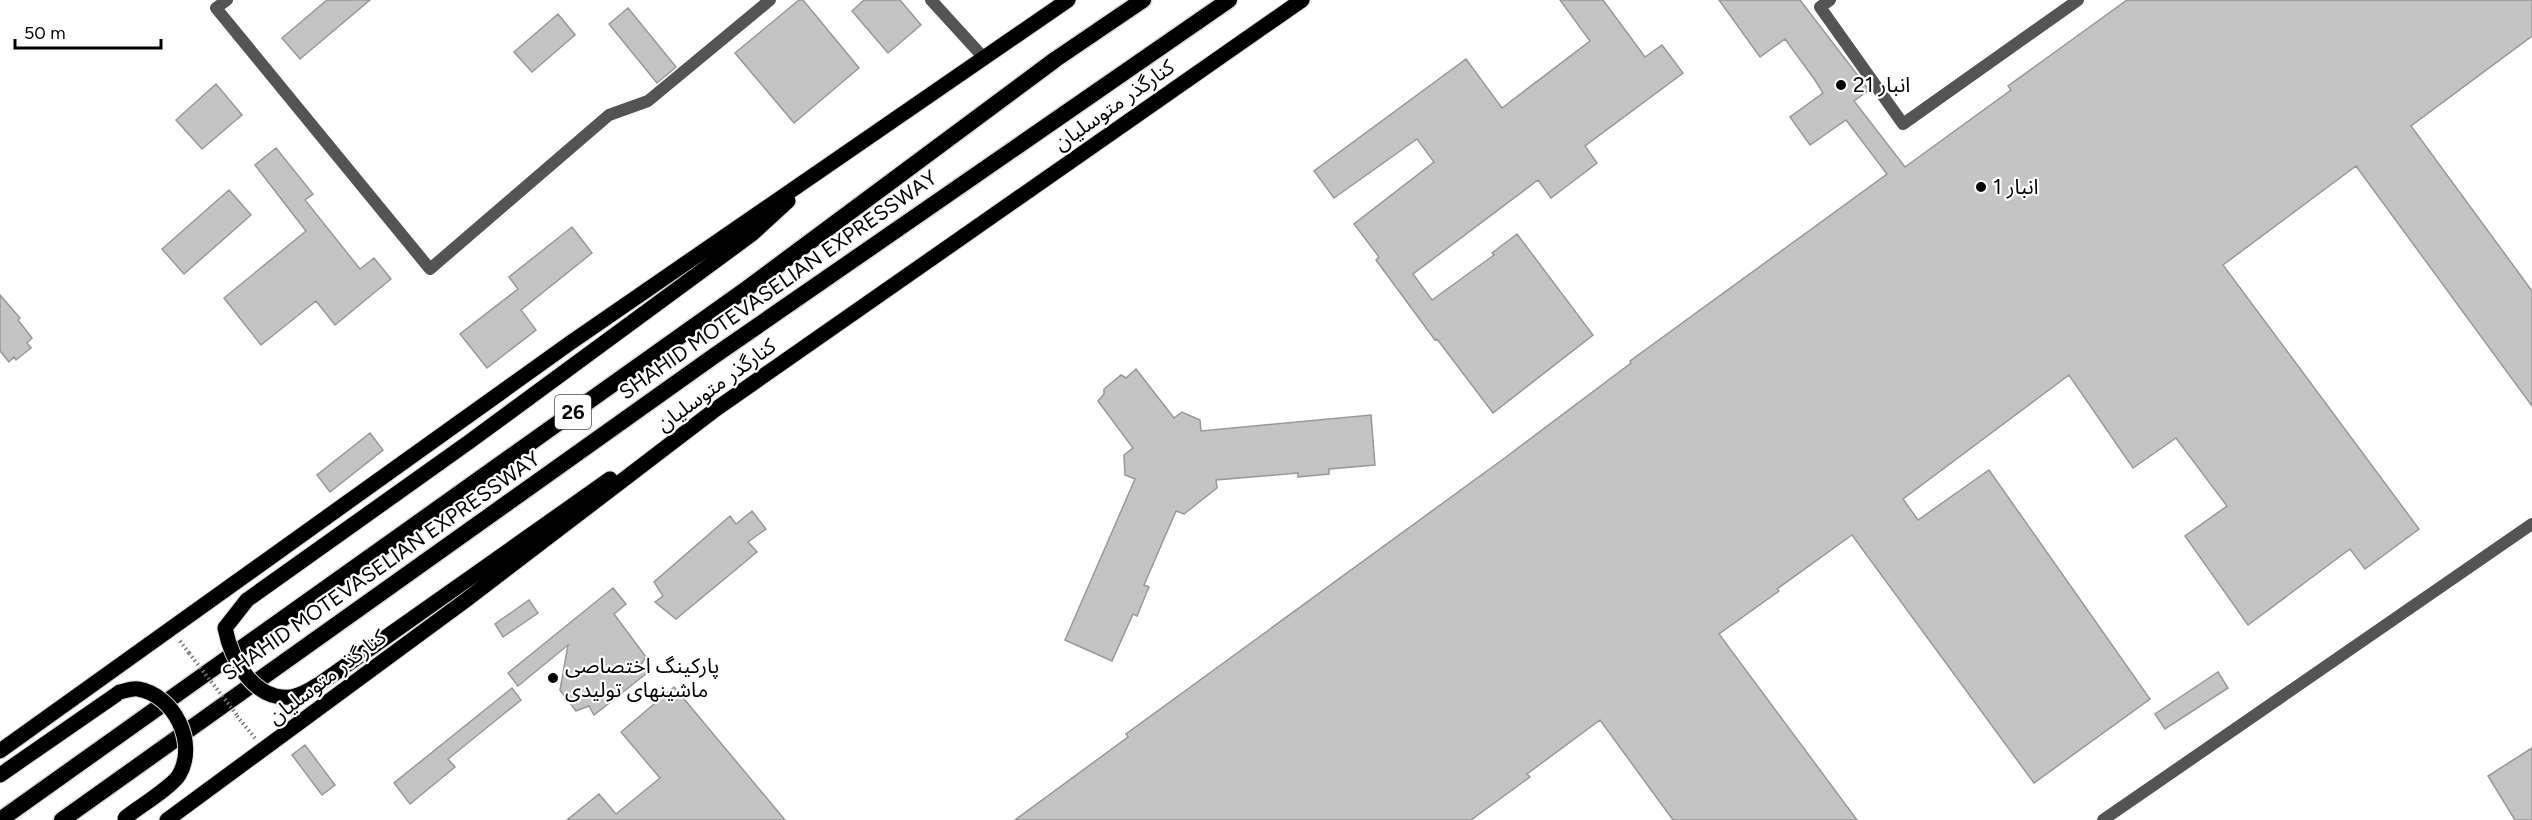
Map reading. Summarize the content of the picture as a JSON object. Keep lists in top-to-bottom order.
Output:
{
  "streets": {
    "highway": ["SHAHID MOTEVASELIAN EXPRESSWAY", "26"],
    "main road": ["کنارگذر متوسلیان"]
  },
  "places": ["انبار 21", "انبار 1", "پارکینگ اختصاصی ماشینهای تولیدی"],
  "scale_bar": "50 m"
}
